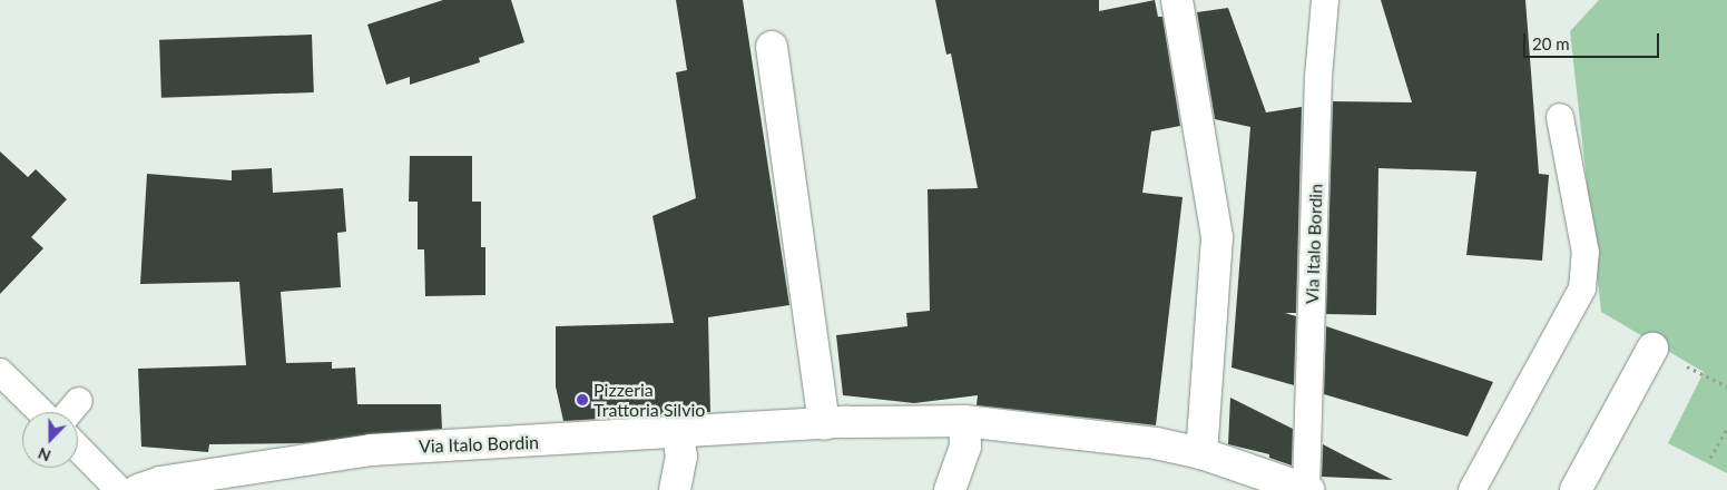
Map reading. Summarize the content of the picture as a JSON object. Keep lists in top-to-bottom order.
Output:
{
  "streets": {
    "street": ["Via Italo Bordin"]
  },
  "places": ["Pizzeria Trattoria Silvio"],
  "scale_bar": "20 m",
  "north": "bottom"
}
